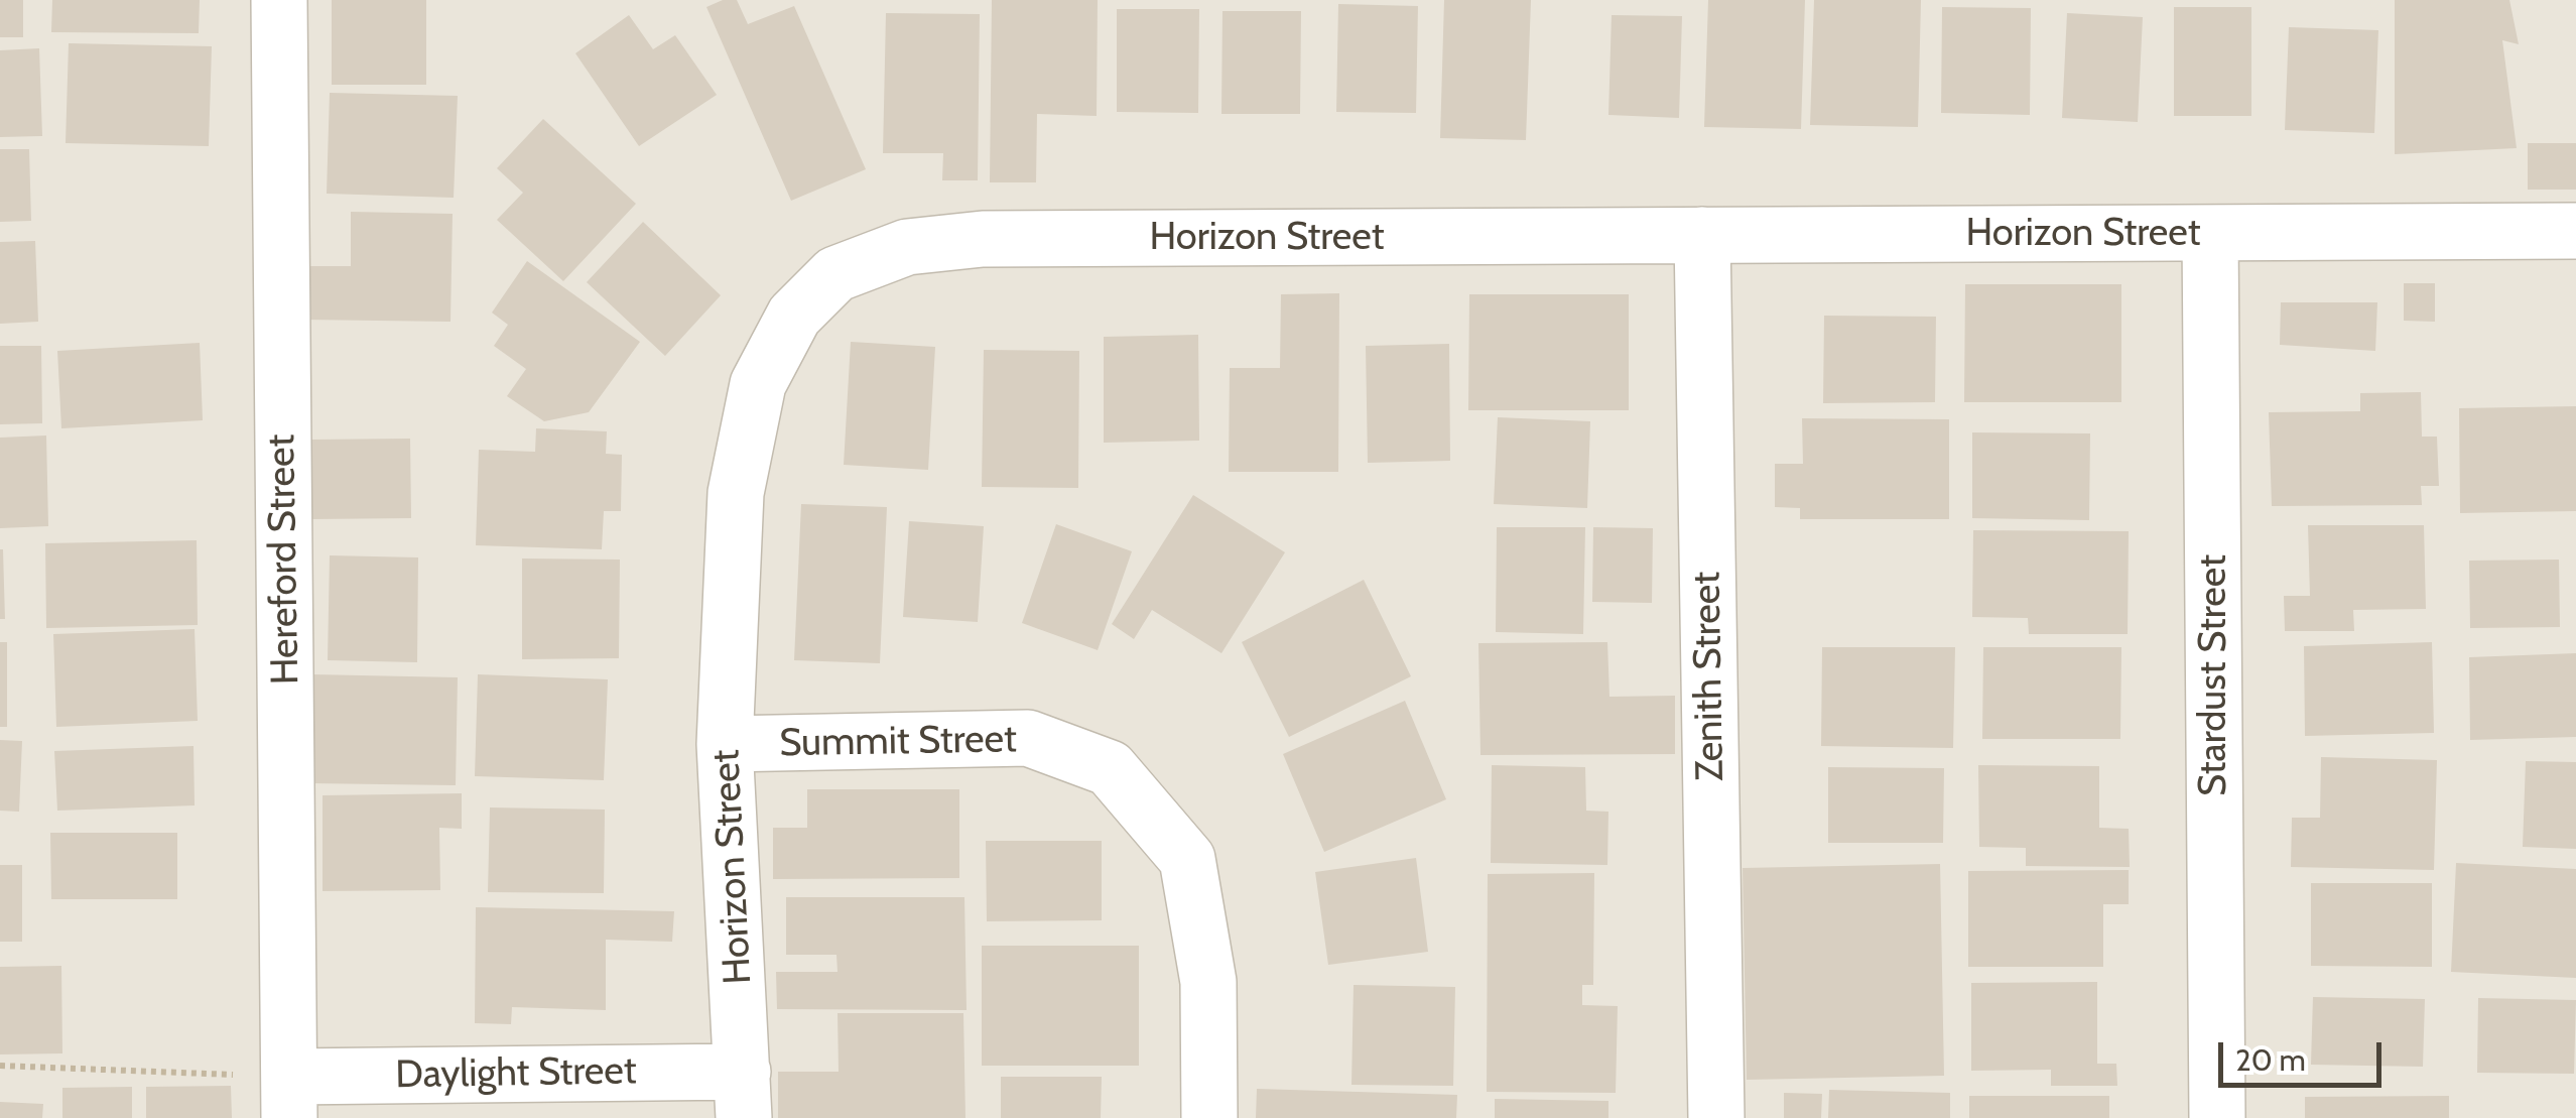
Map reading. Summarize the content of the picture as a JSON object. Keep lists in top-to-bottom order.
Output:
{
  "streets": {
    "street": [
      "Horizon Street",
      "Hereford Street",
      "Stardust Street",
      "Zenith Street",
      "Summit Street",
      "Daylight Street"
    ]
  },
  "crossings": [
    ["Horizon Street", "Stardust Street"],
    ["Horizon Street", "Zenith Street"],
    ["Horizon Street", "Summit Street"],
    ["Horizon Street", "Daylight Street"],
    ["Hereford Street", "Daylight Street"]
  ],
  "scale_bar": "20 m"
}
